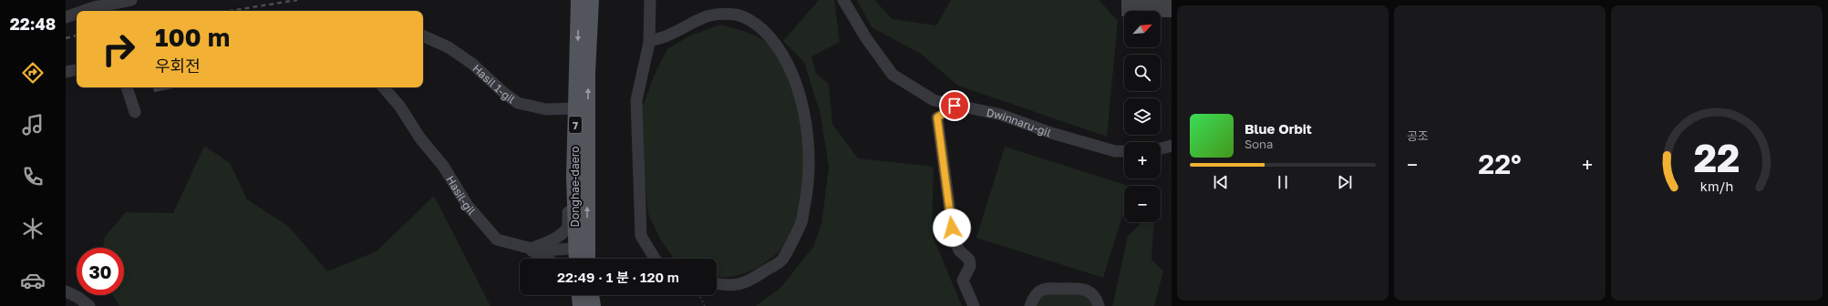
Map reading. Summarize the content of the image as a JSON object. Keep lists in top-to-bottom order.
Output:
{
  "streets": {
    "main road": ["7", "Donghae-daero"],
    "street": ["Hasil 1-gil", "Dwinnaru-gil", "Hasil-gil"]
  },
  "crossings": [
    ["Hasil 1-gil", "Donghae-daero"],
    ["Donghae-daero", "Hasil-gil"]
  ],
  "north": "top right",
  "page": {
    "tabs": "22:48",
    "tile": "공조",
    "map_buttons": ["+", "−"],
    "turn": ["100 m", "우회전"],
    "song": ["Blue Orbit", "Sona"],
    "heat": ["−", "22°", "+"],
    "limit": "30",
    "trip": "22:49 · 1 분 · 120 m",
    "gauge": ["22", "km/h"]
  }
}
